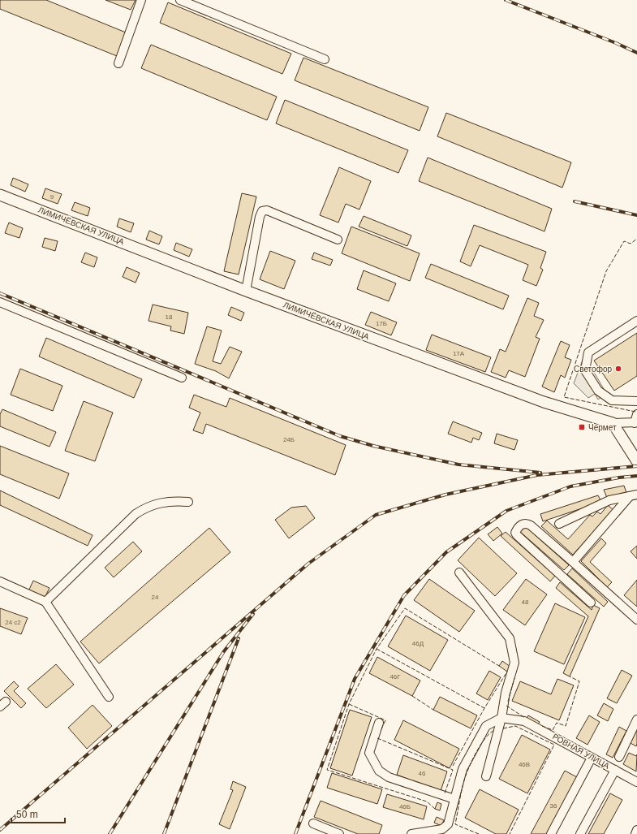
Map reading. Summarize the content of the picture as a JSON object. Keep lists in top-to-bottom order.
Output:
{
  "streets": {
    "main road": ["ЛИМИЧЁВСКАЯ УЛИЦА"],
    "street": ["РОВНАЯ УЛИЦА"]
  },
  "places": {
    "other": ["Светофор"],
    "transit": ["Чермет"]
  },
  "house_numbers": [
    "9",
    "18",
    "17Б",
    "17А",
    "24Б",
    "24",
    "48",
    "24 с2",
    "46Д",
    "46Г",
    "46В",
    "46",
    "36",
    "46Б"
  ],
  "scale_bar": "50 m"
}
